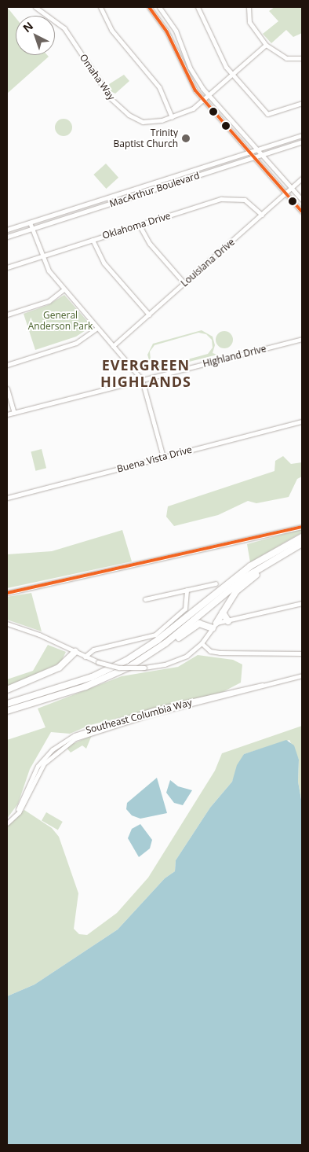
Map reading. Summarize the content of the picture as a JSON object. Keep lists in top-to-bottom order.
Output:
{
  "streets": {
    "street": [
      "Omaha Way",
      "MacArthur Boulevard",
      "Oklahoma Drive",
      "Louisiana Drive",
      "Highland Drive",
      "Buena Vista Drive",
      "Southeast Columbia Way"
    ]
  },
  "crossings": [
    ["Oklahoma Drive", "Louisiana Drive"]
  ],
  "districts": ["EVERGREEN HIGHLANDS"],
  "parks": ["General Anderson Park"],
  "places": ["Trinity Baptist Church"],
  "north": "top left"
}
